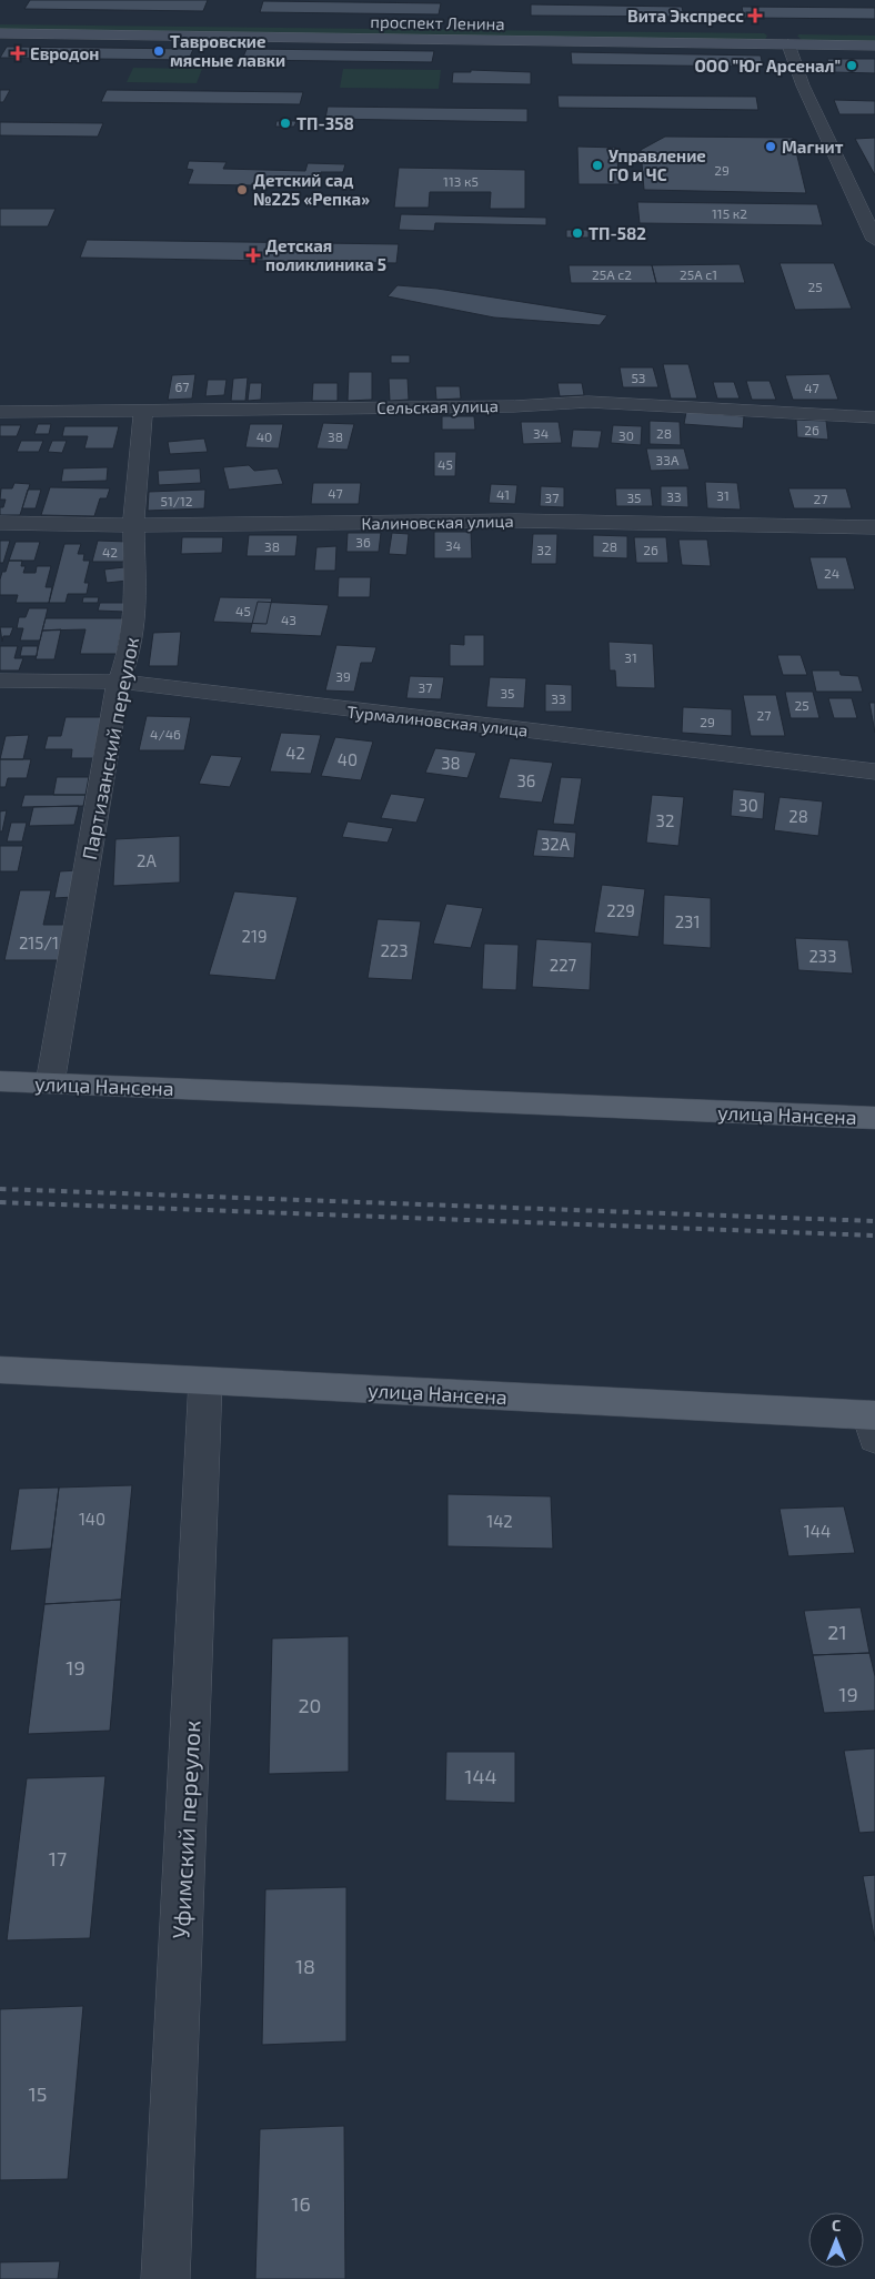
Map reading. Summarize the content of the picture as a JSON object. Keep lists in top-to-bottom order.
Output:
{
  "streets": {
    "main road": ["проспект Ленина", "улица Нансена"],
    "street": [
      "Сельская улица",
      "Калиновская улица",
      "Турмалиновская улица",
      "Партизанский переулок",
      "Уфимский переулок"
    ]
  },
  "crossings": [
    ["Сельская улица", "Партизанский переулок"],
    ["Калиновская улица", "Партизанский переулок"],
    ["Турмалиновская улица", "Партизанский переулок"],
    ["Партизанский переулок", "улица Нансена"],
    ["улица Нансена", "Уфимский переулок"]
  ],
  "places": {
    "health": ["Вита Экспресс", "Евродон", "Детская поликлиника 5"],
    "other": [
      "Тавровские мясные лавки",
      "ООО \"Юг Арсенал\"",
      "ТП-358",
      "Магнит",
      "Управление ГО и ЧС",
      "Детский сад №225 «Репка»",
      "ТП-582"
    ]
  },
  "house_numbers": [
    "29",
    "113 к5",
    "115 к2",
    "25А с2",
    "25А с1",
    "25",
    "53",
    "67",
    "47",
    "26",
    "34",
    "28",
    "30",
    "40",
    "38",
    "33А",
    "45",
    "47",
    "41",
    "31",
    "33",
    "37",
    "35",
    "27",
    "51/12",
    "36",
    "34",
    "38",
    "28",
    "32",
    "26",
    "42",
    "24",
    "45",
    "43",
    "31",
    "39",
    "37",
    "35",
    "33",
    "25",
    "27",
    "29",
    "4/46",
    "42",
    "40",
    "38",
    "36",
    "30",
    "28",
    "32",
    "32А",
    "2А",
    "229",
    "231",
    "219",
    "215/1",
    "223",
    "233",
    "227",
    "140",
    "142",
    "144",
    "21",
    "19",
    "19",
    "20",
    "144",
    "17",
    "18",
    "15",
    "16"
  ],
  "north": "top"
}
